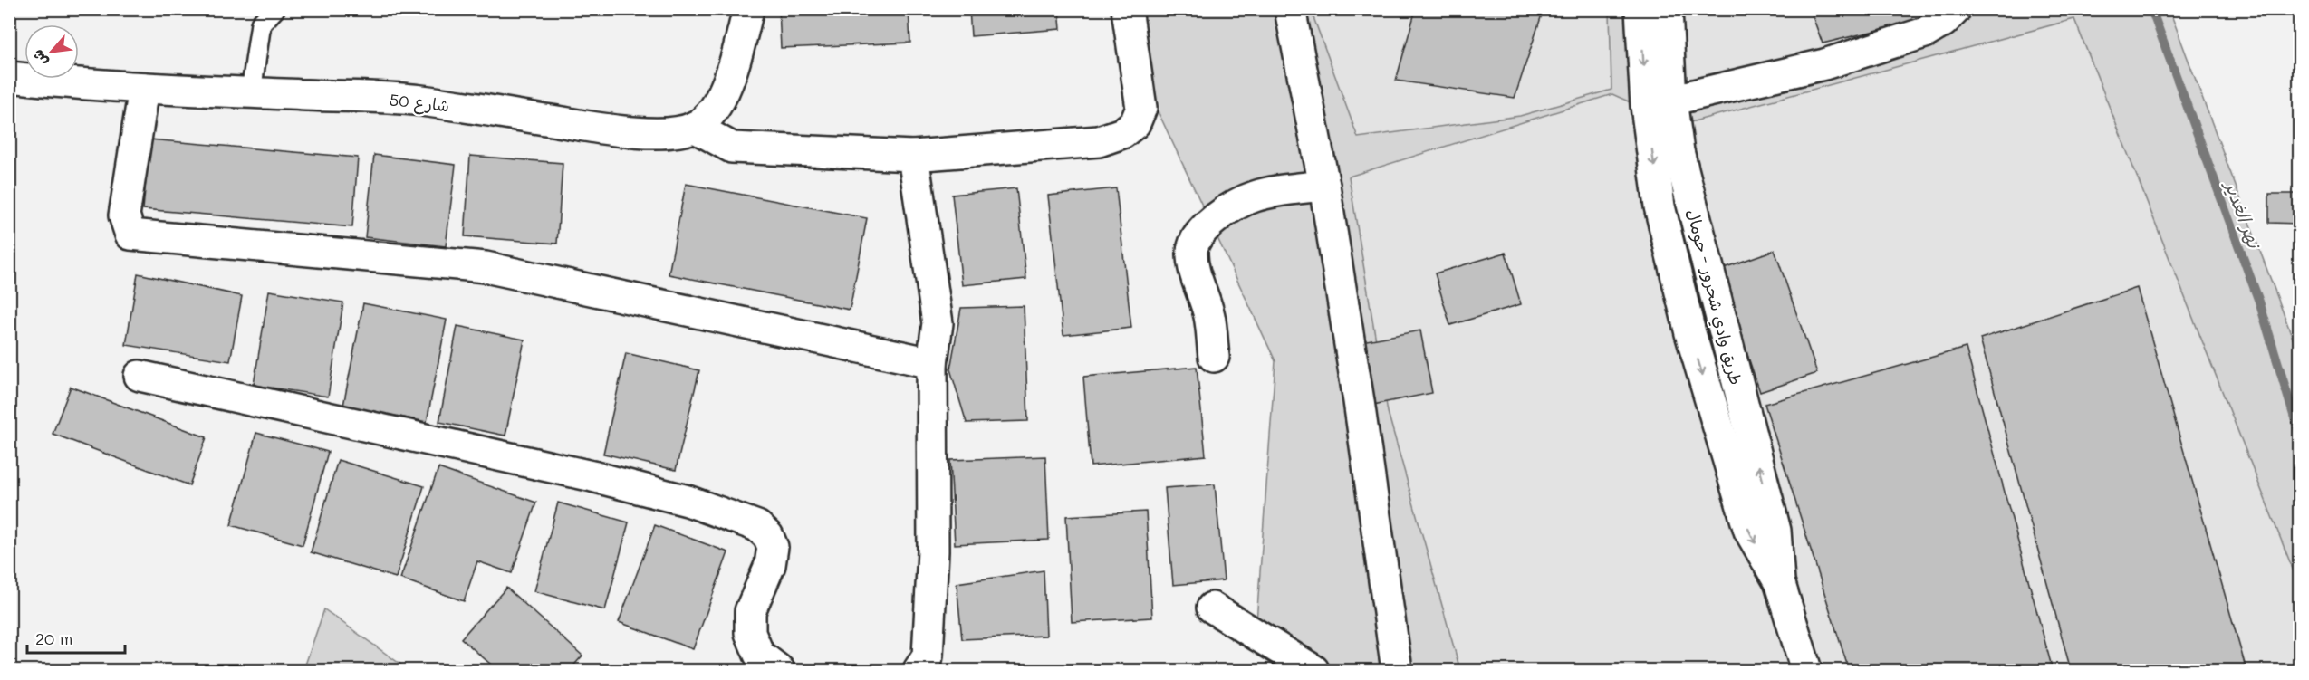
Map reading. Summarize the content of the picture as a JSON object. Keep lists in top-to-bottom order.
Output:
{
  "streets": {
    "street": ["شارع 50", "طريق وادي شحرور - حومال"]
  },
  "water": ["نهر الغدير"],
  "scale_bar": "20 m",
  "north": "bottom left"
}
